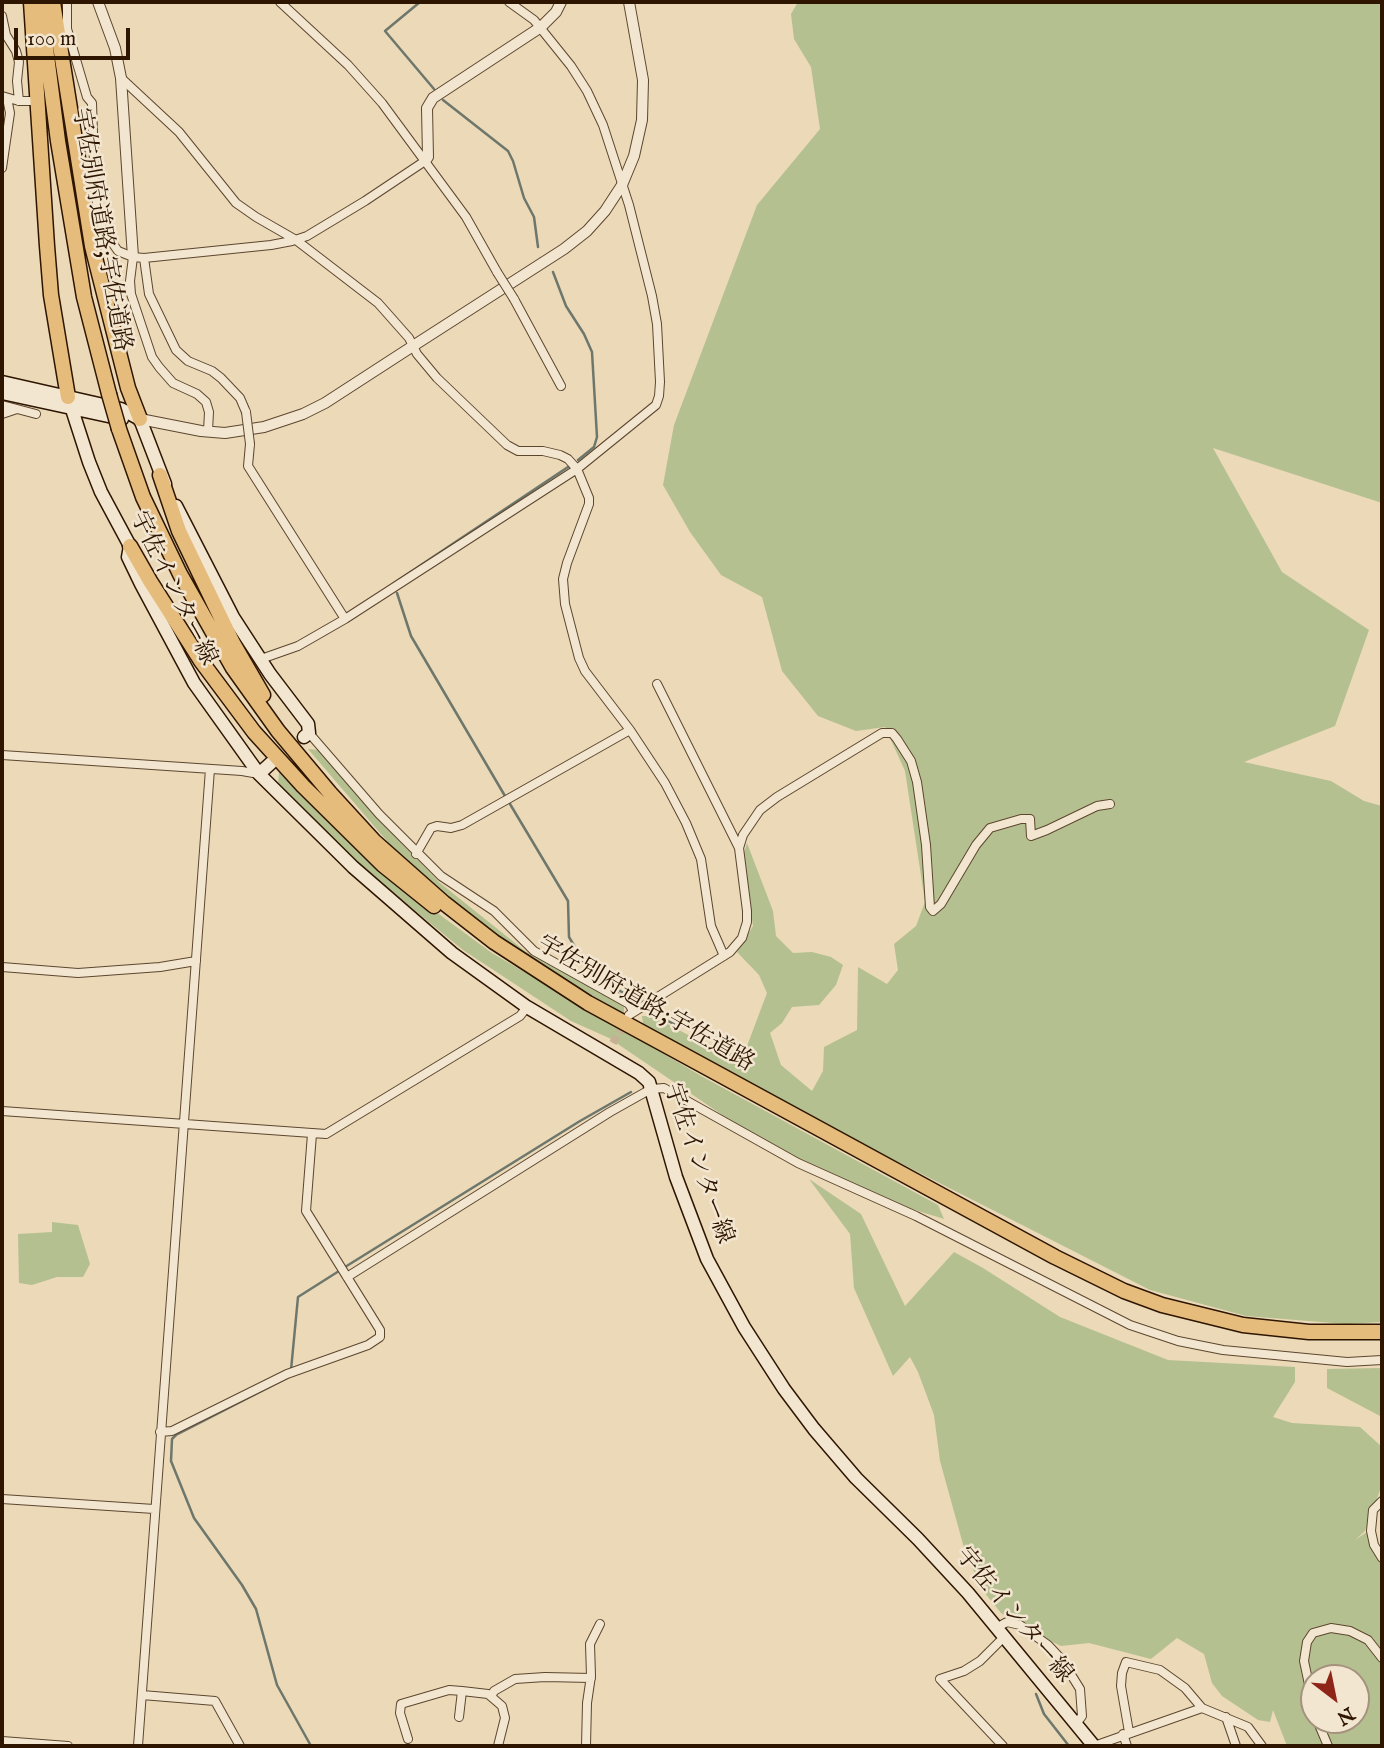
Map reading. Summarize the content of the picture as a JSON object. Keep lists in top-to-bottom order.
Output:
{
  "streets": {
    "highway": ["宇佐別府道路;宇佐道路"],
    "main road": ["宇佐インター線"]
  },
  "scale_bar": "100 m",
  "north": "bottom right"
}
